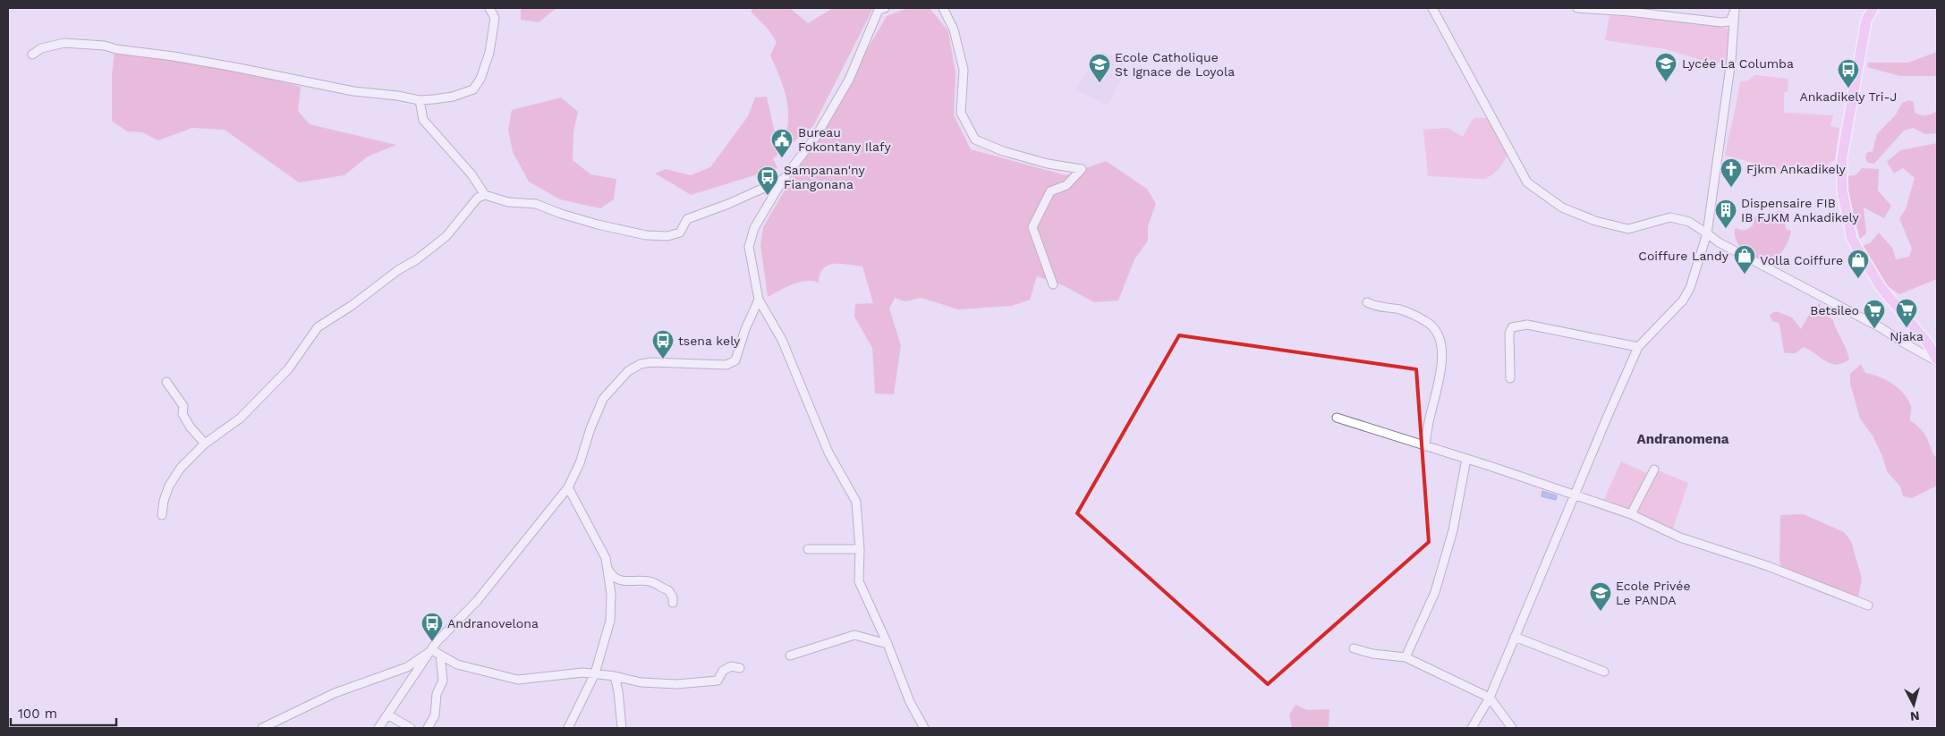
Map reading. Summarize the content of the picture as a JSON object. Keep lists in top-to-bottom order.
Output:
{
  "districts": ["Andranomena"],
  "places": {
    "school or university": ["Lycée La Columba", "Ecole Catholique St Ignace de Loyola", "Ecole Privée Le PANDA"],
    "bus stop": [
      "Ankadikely Tri-J",
      "Sampanan'ny Fiangonana",
      "tsena kely",
      "Andranovelona"
    ],
    "public building": ["Bureau Fokontany Ilafy"],
    "church": ["Fjkm Ankadikely"],
    "building": ["Dispensaire FIB IB FJKM Ankadikely"],
    "shop": ["Coiffure Landy", "Volla Coiffure"],
    "supermarket": ["Njaka", "Betsileo"]
  },
  "scale_bar": "100 m",
  "north": "bottom"
}
